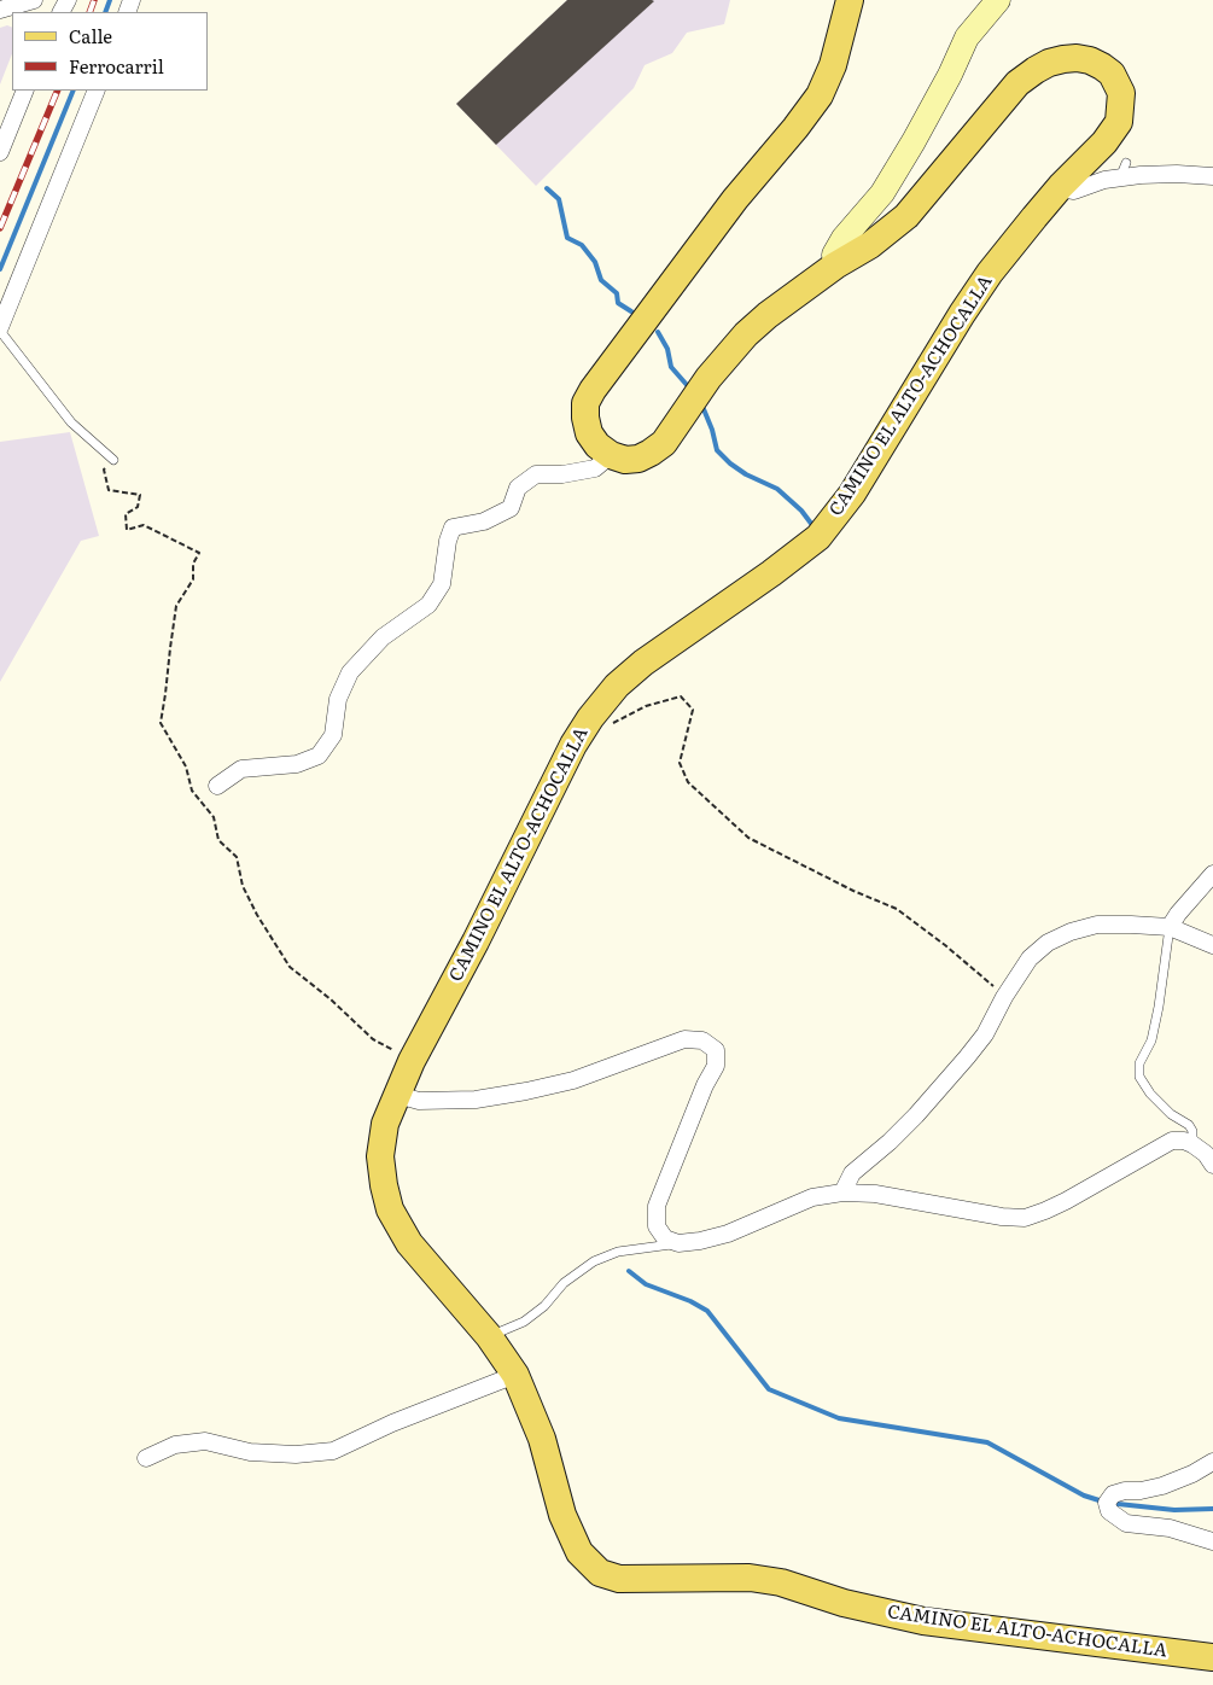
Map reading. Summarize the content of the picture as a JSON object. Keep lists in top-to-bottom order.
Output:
{
  "streets": {
    "main road": ["CAMINO EL ALTO-ACHOCALLA"]
  },
  "legend": ["Calle", "Ferrocarril"]
}
